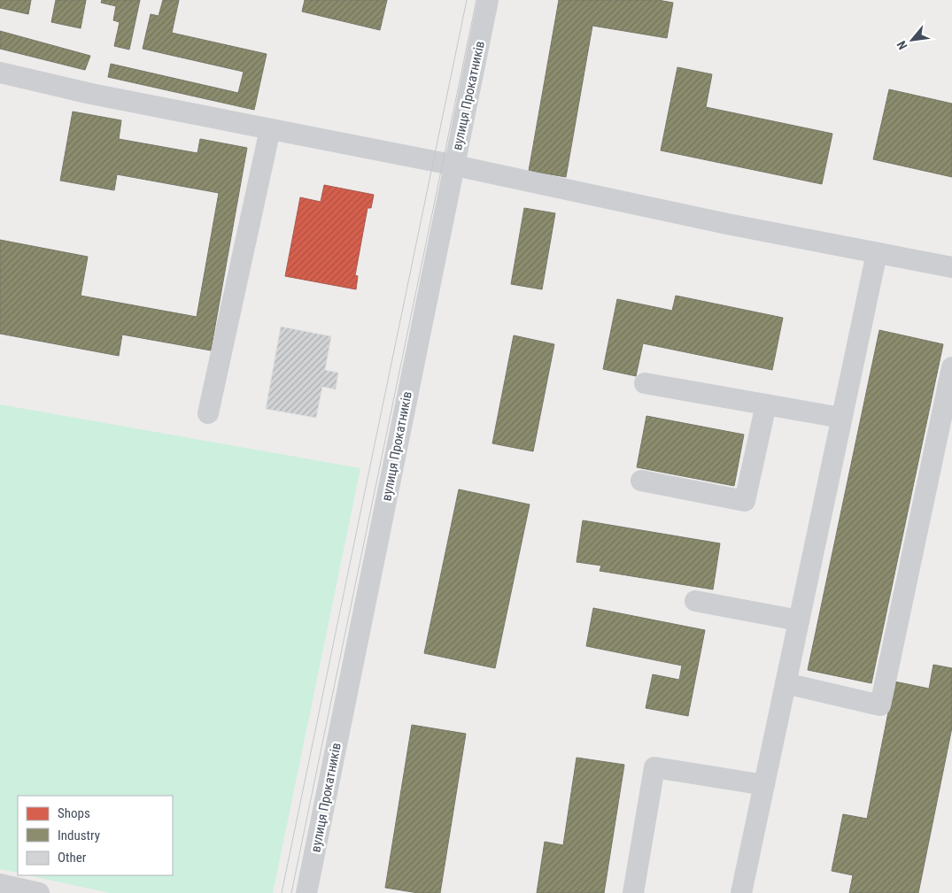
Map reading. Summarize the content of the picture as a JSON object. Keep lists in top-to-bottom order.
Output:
{
  "streets": {
    "street": ["вулиця Прокатників"]
  },
  "legend": ["Shops", "Industry", "Other"],
  "north": "bottom left"
}
